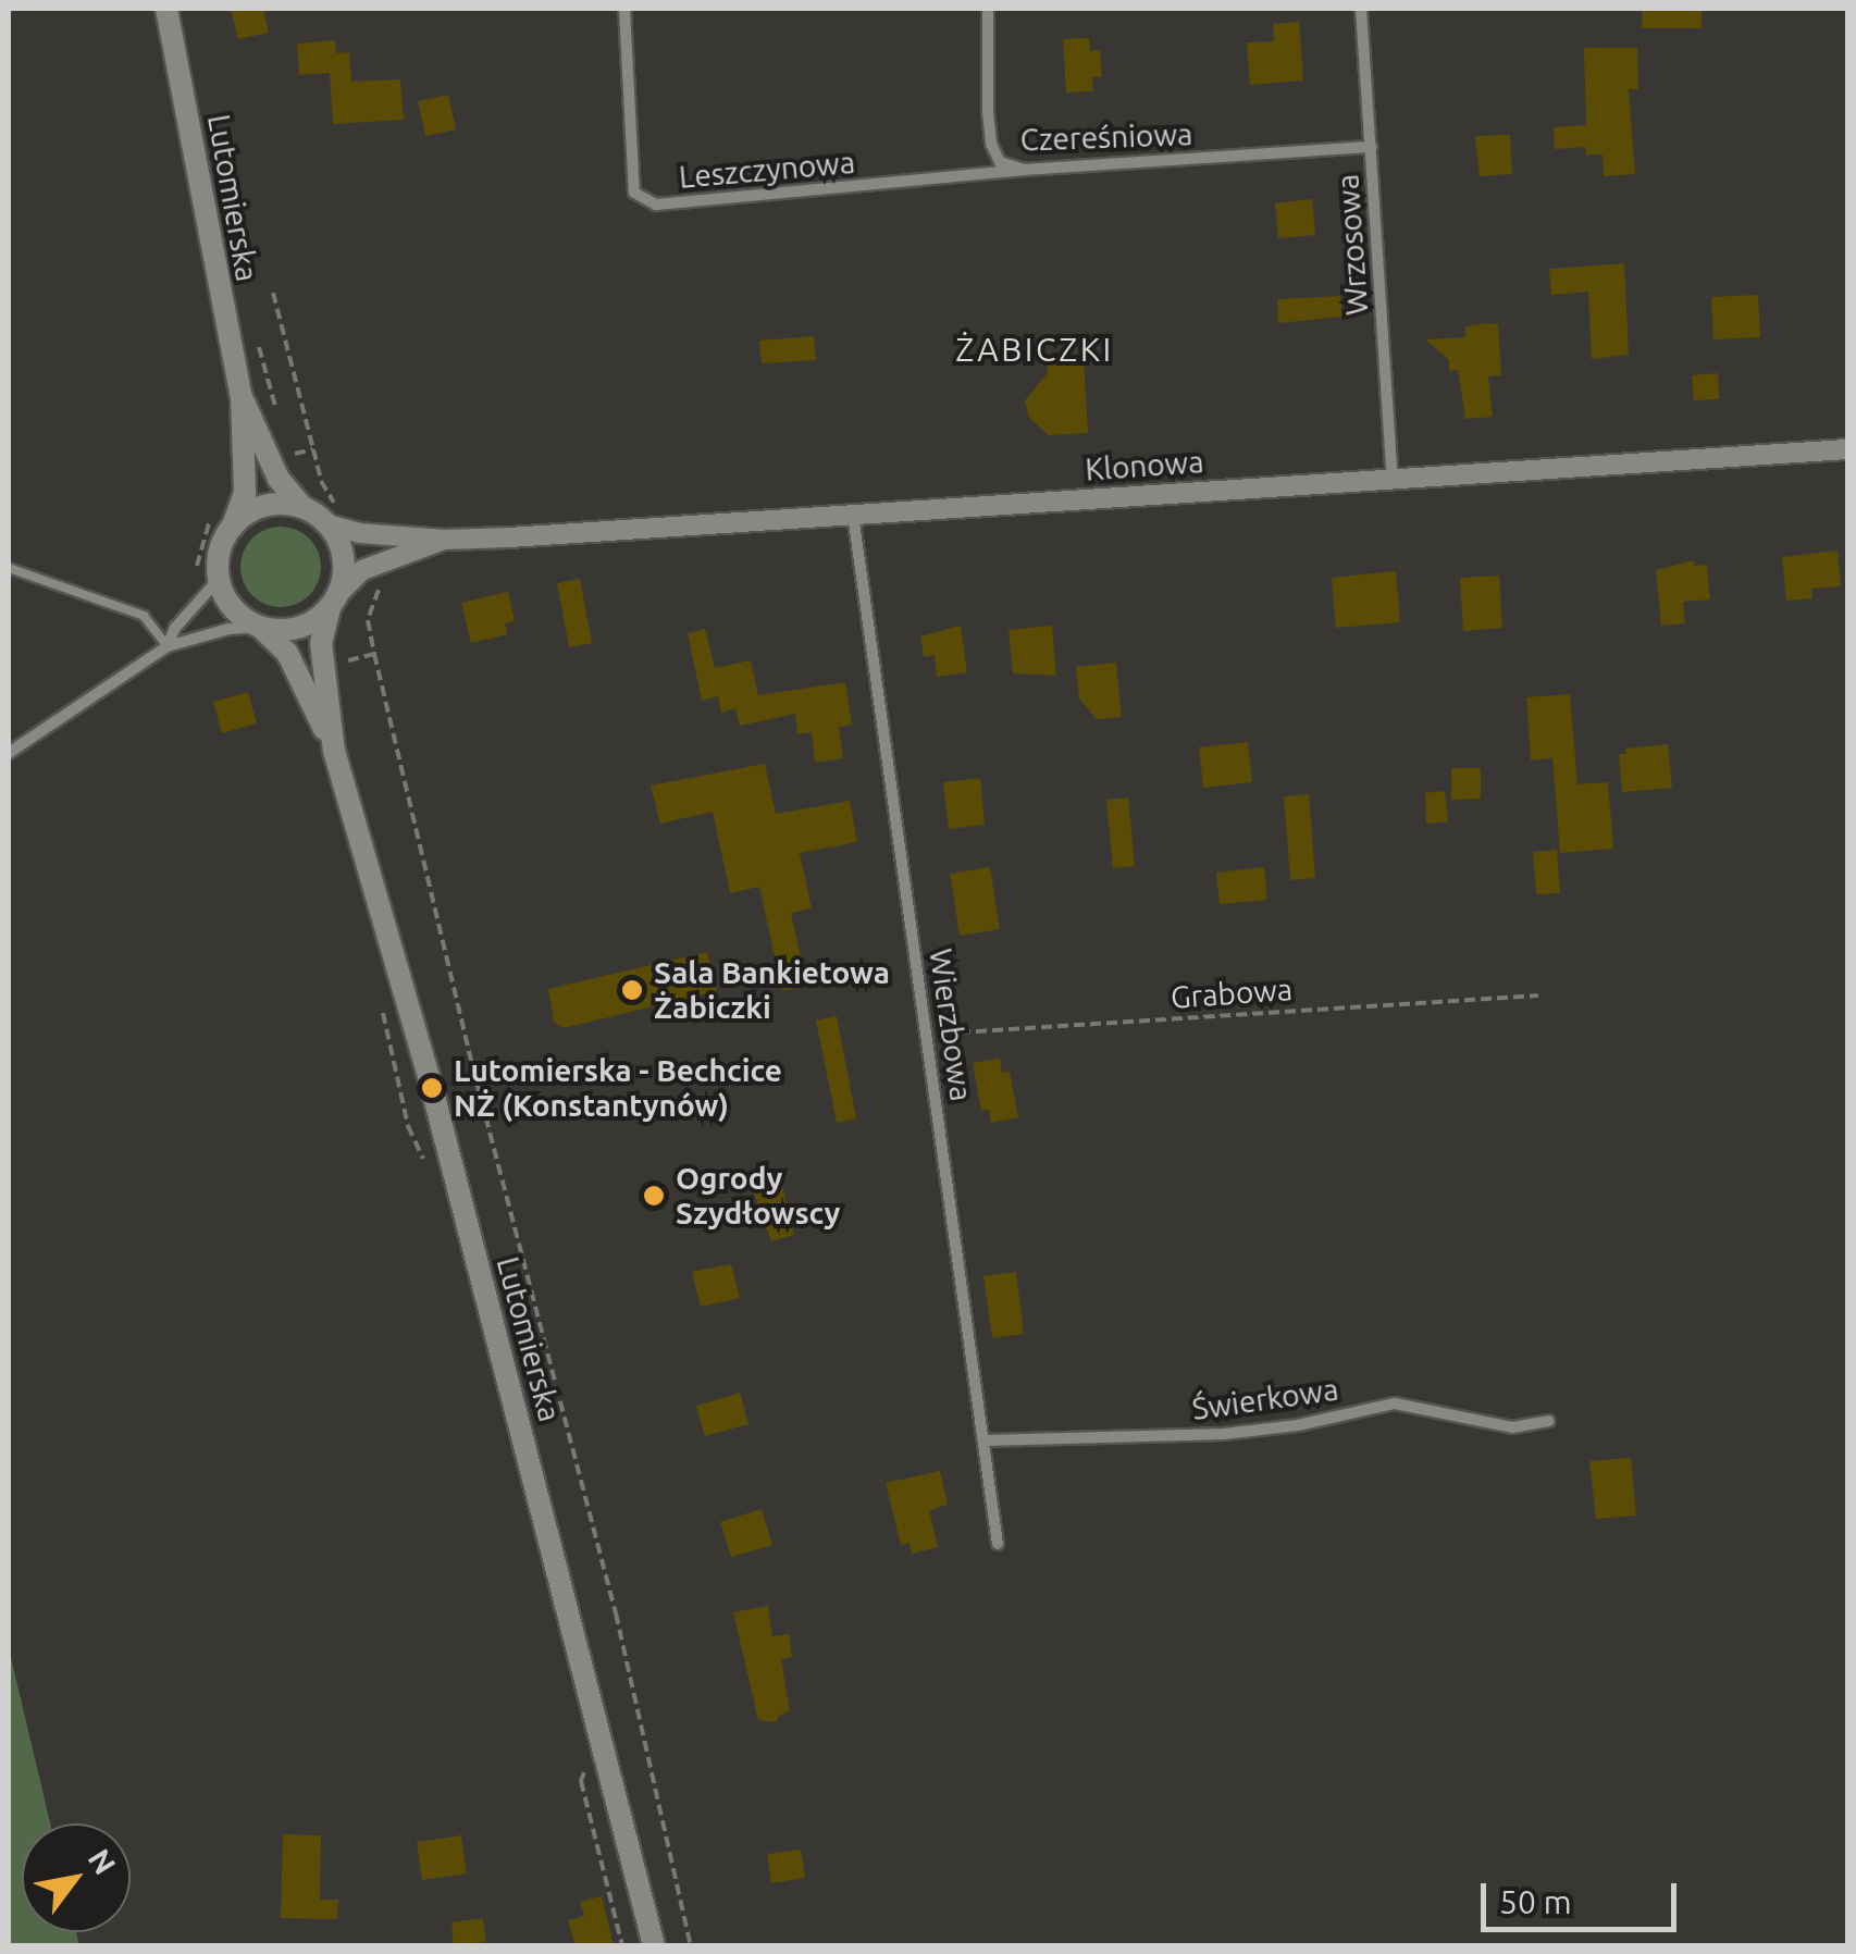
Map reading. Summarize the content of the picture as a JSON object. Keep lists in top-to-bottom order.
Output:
{
  "streets": {
    "main road": ["Lutomierska"],
    "street": [
      "Czereśniowa",
      "Leszczynowa",
      "Wrzosowa",
      "Klonowa",
      "Wierzbowa",
      "Świerkowa"
    ],
    "path": ["Grabowa"]
  },
  "crossings": [
    ["Czereśniowa", "Leszczynowa"],
    ["Czereśniowa", "Wrzosowa"],
    ["Lutomierska", "Klonowa"],
    ["Wrzosowa", "Klonowa"],
    ["Klonowa", "Wierzbowa"],
    ["Grabowa", "Wierzbowa"],
    ["Wierzbowa", "Świerkowa"]
  ],
  "districts": ["ŻABICZKI"],
  "places": ["Sala Bankietowa Żabiczki", "Lutomierska - Bechcice NŻ (Konstantynów)", "Ogrody Szydłowscy"],
  "scale_bar": "50 m",
  "north": "top right"
}
